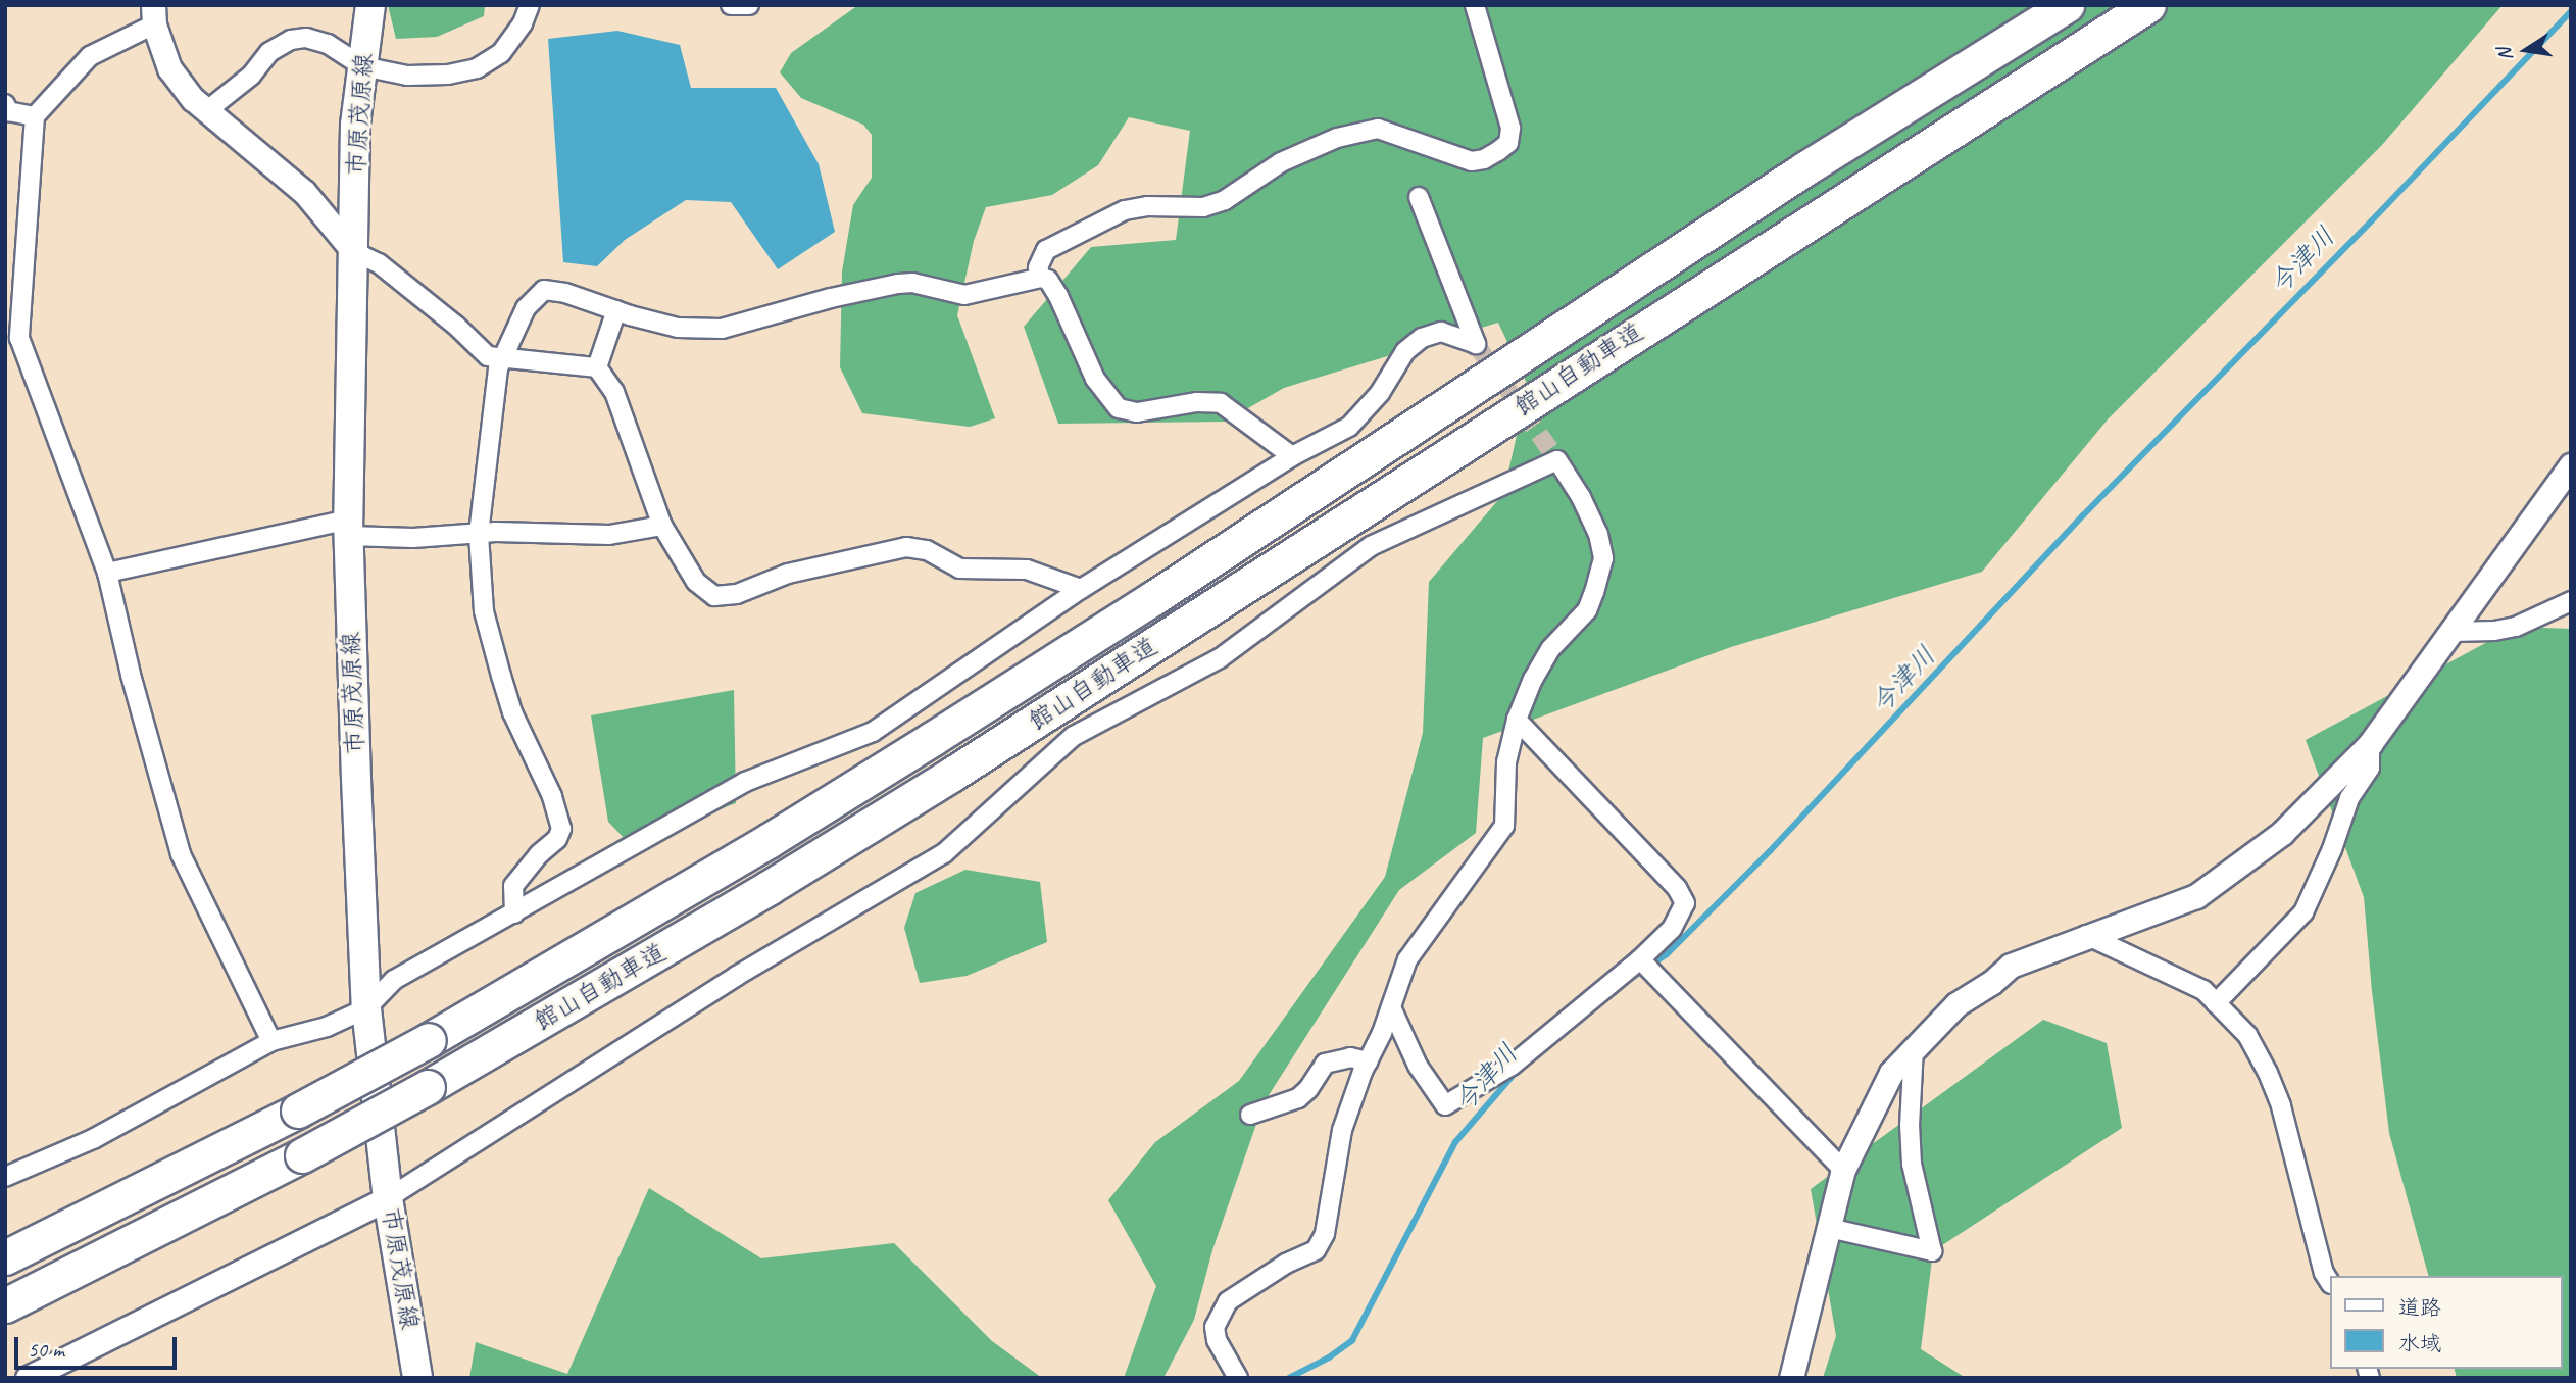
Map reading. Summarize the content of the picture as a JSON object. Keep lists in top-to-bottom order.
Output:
{
  "streets": {
    "highway": ["館山自動車道"],
    "main road": ["市原茂原線"]
  },
  "water": ["今津川"],
  "legend": ["道路", "水域"],
  "scale_bar": "50 m",
  "north": "left"
}
